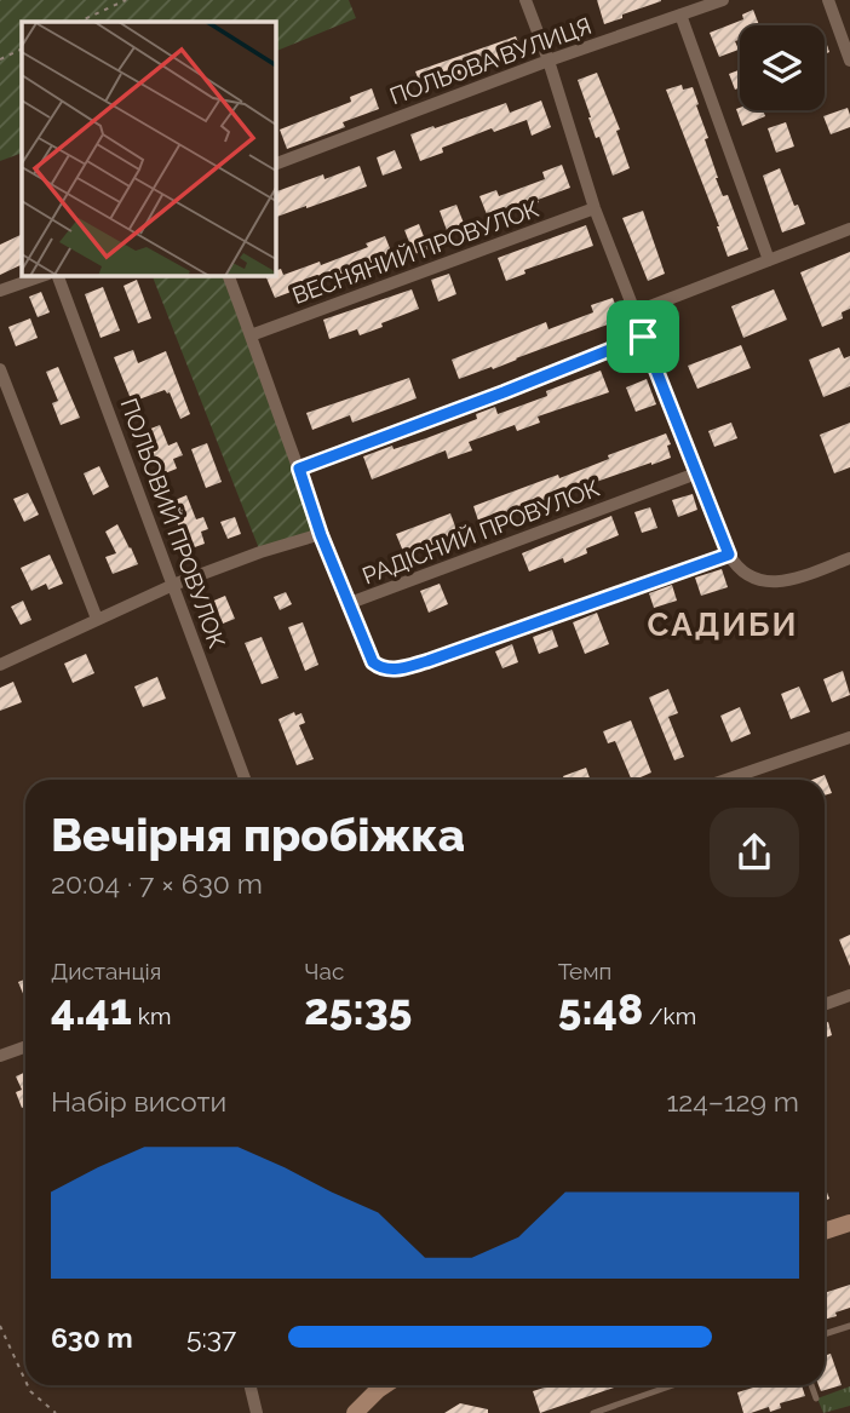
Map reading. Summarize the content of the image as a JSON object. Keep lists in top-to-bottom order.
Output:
{
  "streets": {
    "street": [
      "ПОЛЬОВА ВУЛИЦЯ",
      "ВЕСНЯНИЙ ПРОВУЛОК",
      "ПОЛЬОВИЙ ПРОВУЛОК",
      "РАДІСНИЙ ПРОВУЛОК"
    ]
  },
  "crossings": [
    ["ВЕСНЯНИЙ ПРОВУЛОК", "РАДІСНИЙ ПРОВУЛОК"]
  ],
  "districts": ["САДИБИ"],
  "page": {
    "heading": ["Вечірня пробіжка", "20:04 · 7 × 630 m"],
    "stats": [
      ["Дистанція", "4.41 km"],
      ["Час", "25:35"],
      ["Темп", "5:48 /km"]
    ],
    "chart": ["Набір висоти", "124–129 m"],
    "list": [
      {
        "name": "630 m",
        "note": "5:37"
      }
    ]
  }
}
